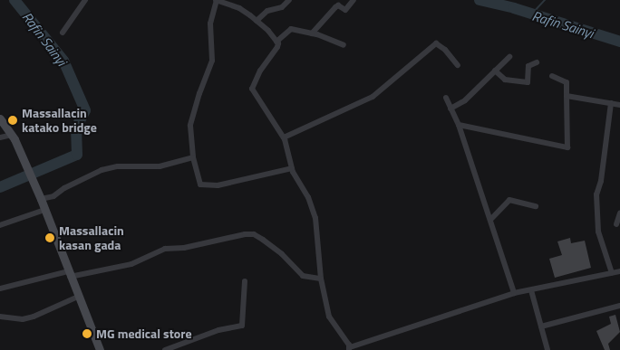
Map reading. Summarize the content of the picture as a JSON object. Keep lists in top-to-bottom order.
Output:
{
  "water": ["Rafin Sainyi"],
  "places": ["Massallacin katako bridge", "Massallacin kasan gada", "MG medical store"]
}
